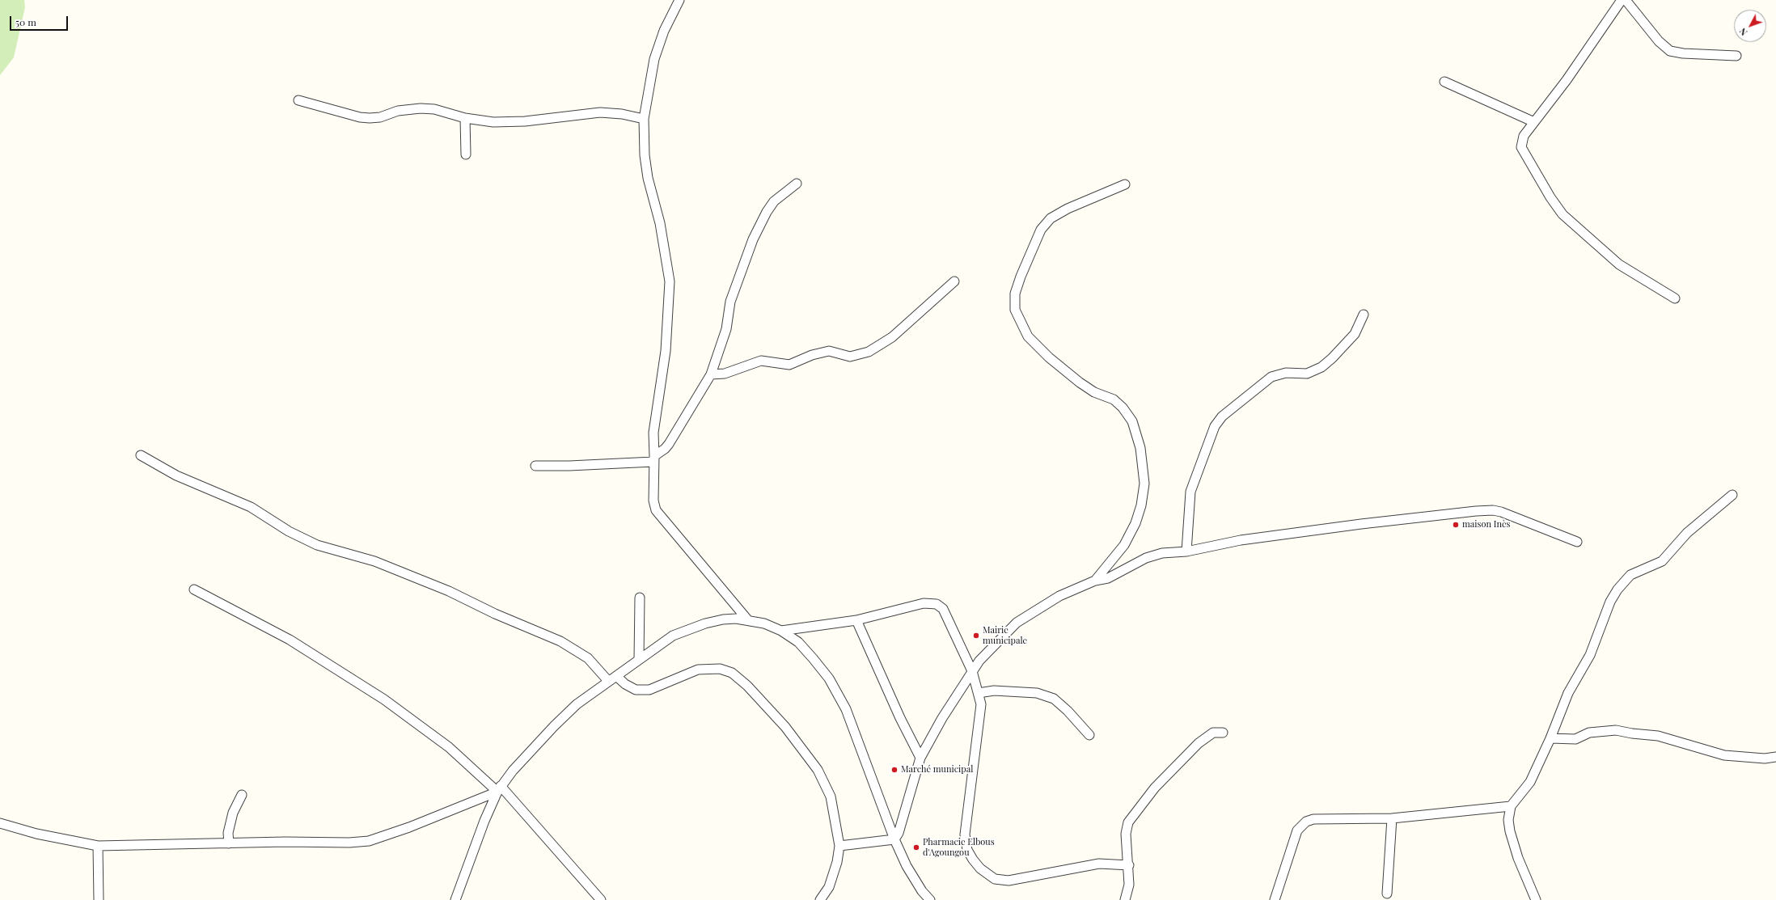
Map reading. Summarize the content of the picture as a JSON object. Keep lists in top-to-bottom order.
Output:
{
  "places": [
    "maison Inès",
    "Mairie municipale",
    "Marché municipal",
    "Pharmacie Elbous d'Agoungou"
  ],
  "scale_bar": "50 m",
  "north": "bottom left"
}
